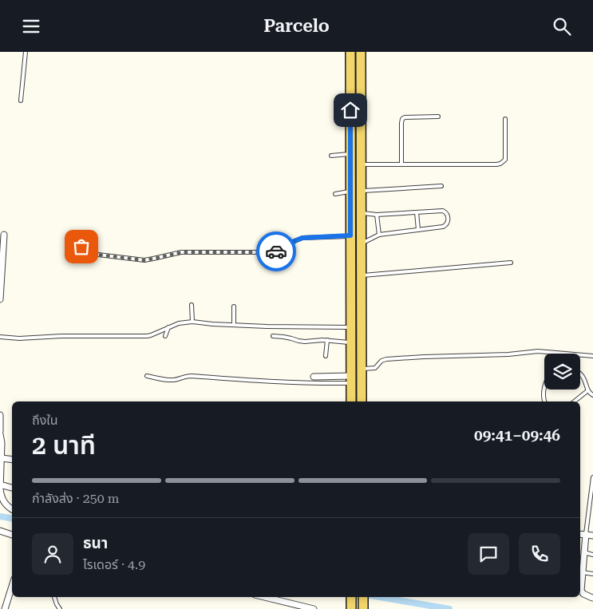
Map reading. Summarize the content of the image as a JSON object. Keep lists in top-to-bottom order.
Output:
{
  "page": {
    "header": "Parcelo",
    "heading": ["2 นาที", "ถึงใน", "09:41–09:46"],
    "panel": ["ธนา", "ไรเดอร์ · 4.9"],
    "bar": "กำลังส่ง · 250 m"
  }
}
